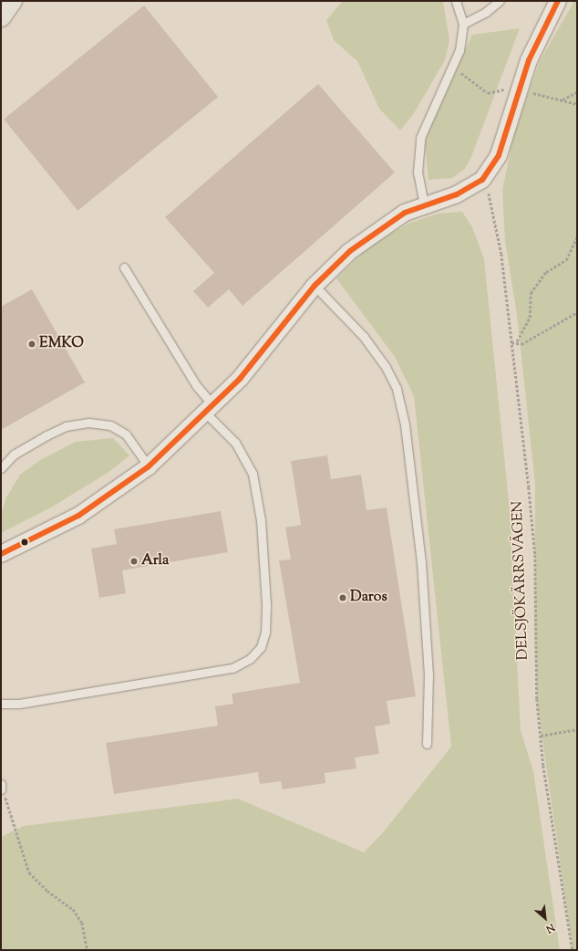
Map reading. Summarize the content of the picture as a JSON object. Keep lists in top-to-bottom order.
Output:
{
  "streets": {
    "path": ["DELSJÖKÄRRSVÄGEN"]
  },
  "places": ["EMKO", "Arla", "Daros"],
  "north": "bottom right"
}
